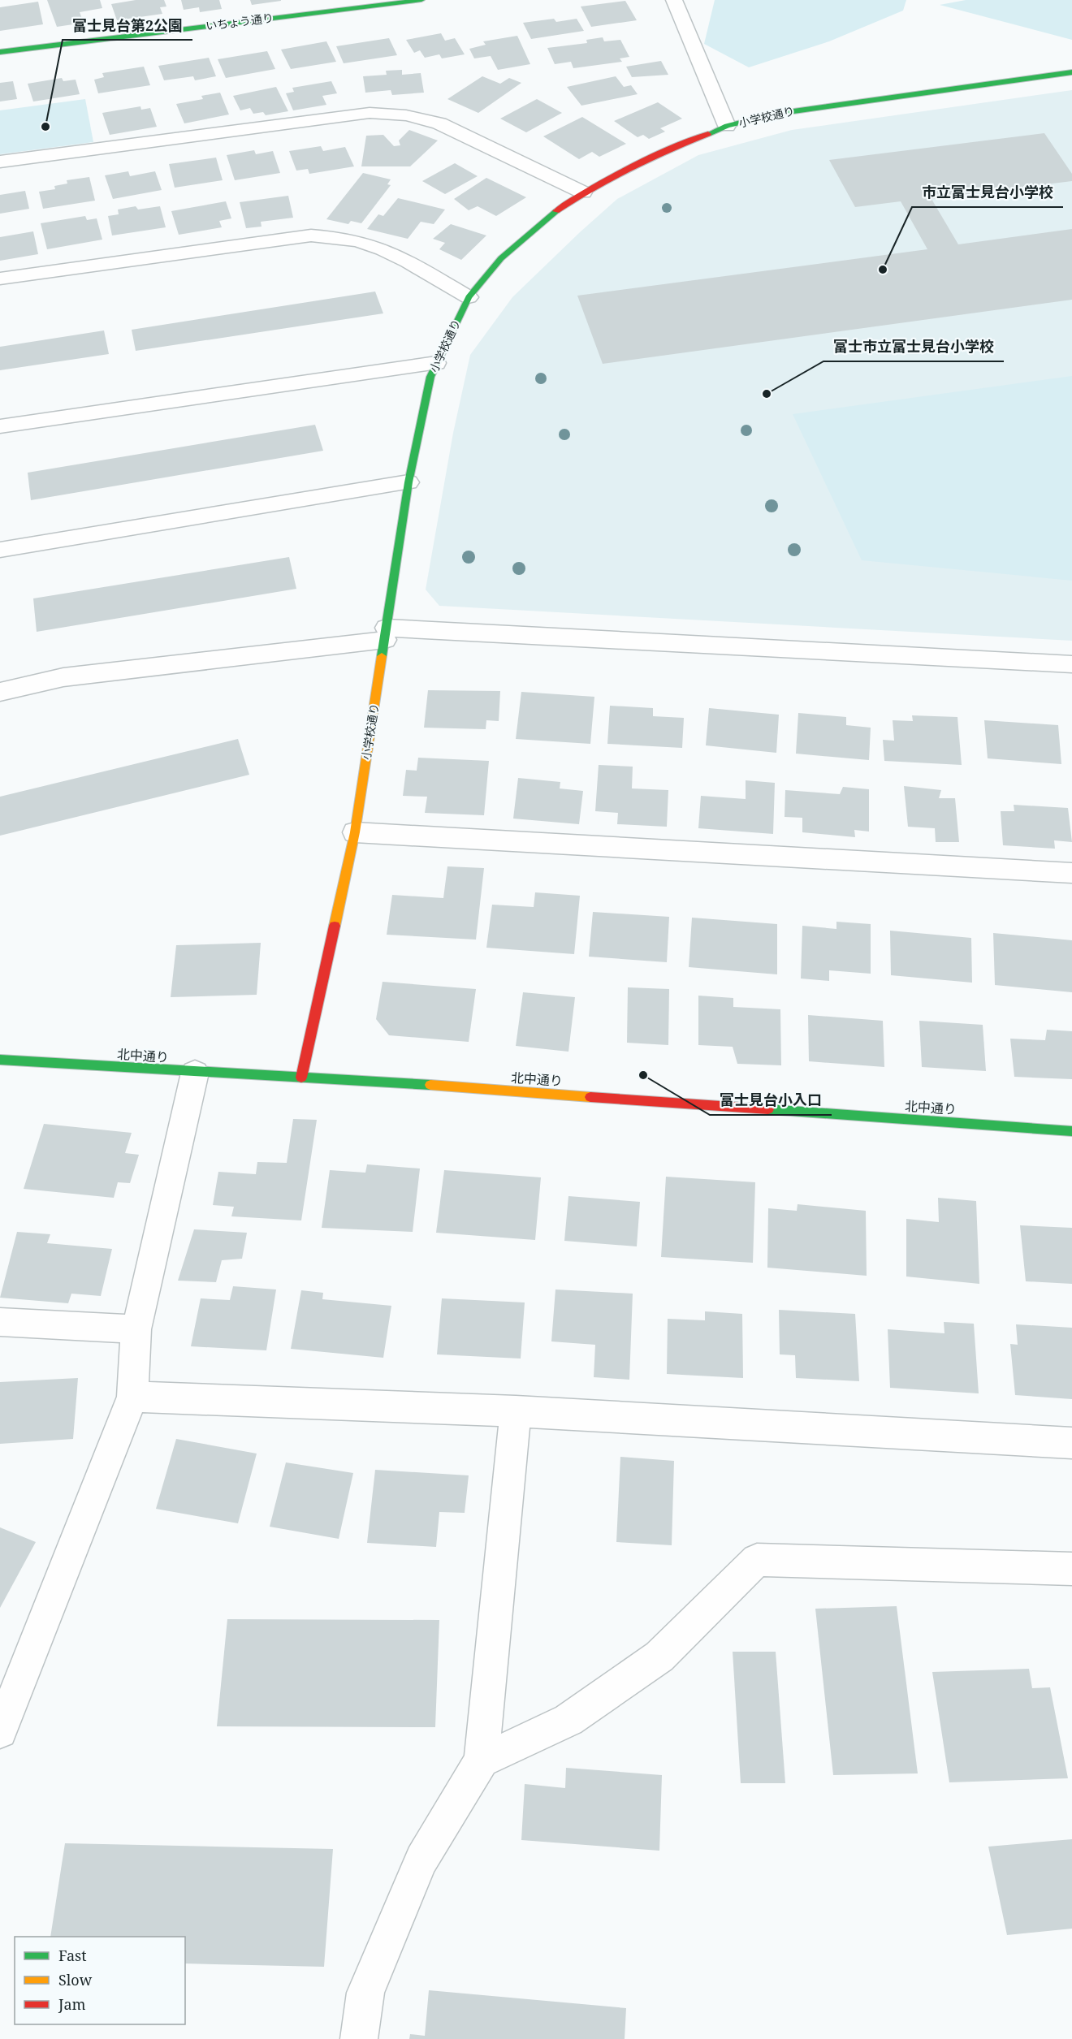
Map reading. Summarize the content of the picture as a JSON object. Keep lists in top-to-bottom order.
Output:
{
  "streets": {
    "street": ["いちょう通り", "小学校通り", "北中通り"]
  },
  "crossings": [
    ["小学校通り", "北中通り"]
  ],
  "places": [
    "富士見台第2公園",
    "市立富士見台小学校",
    "富士市立富士見台小学校",
    "富士見台小入口"
  ],
  "legend": ["Fast", "Slow", "Jam"]
}
